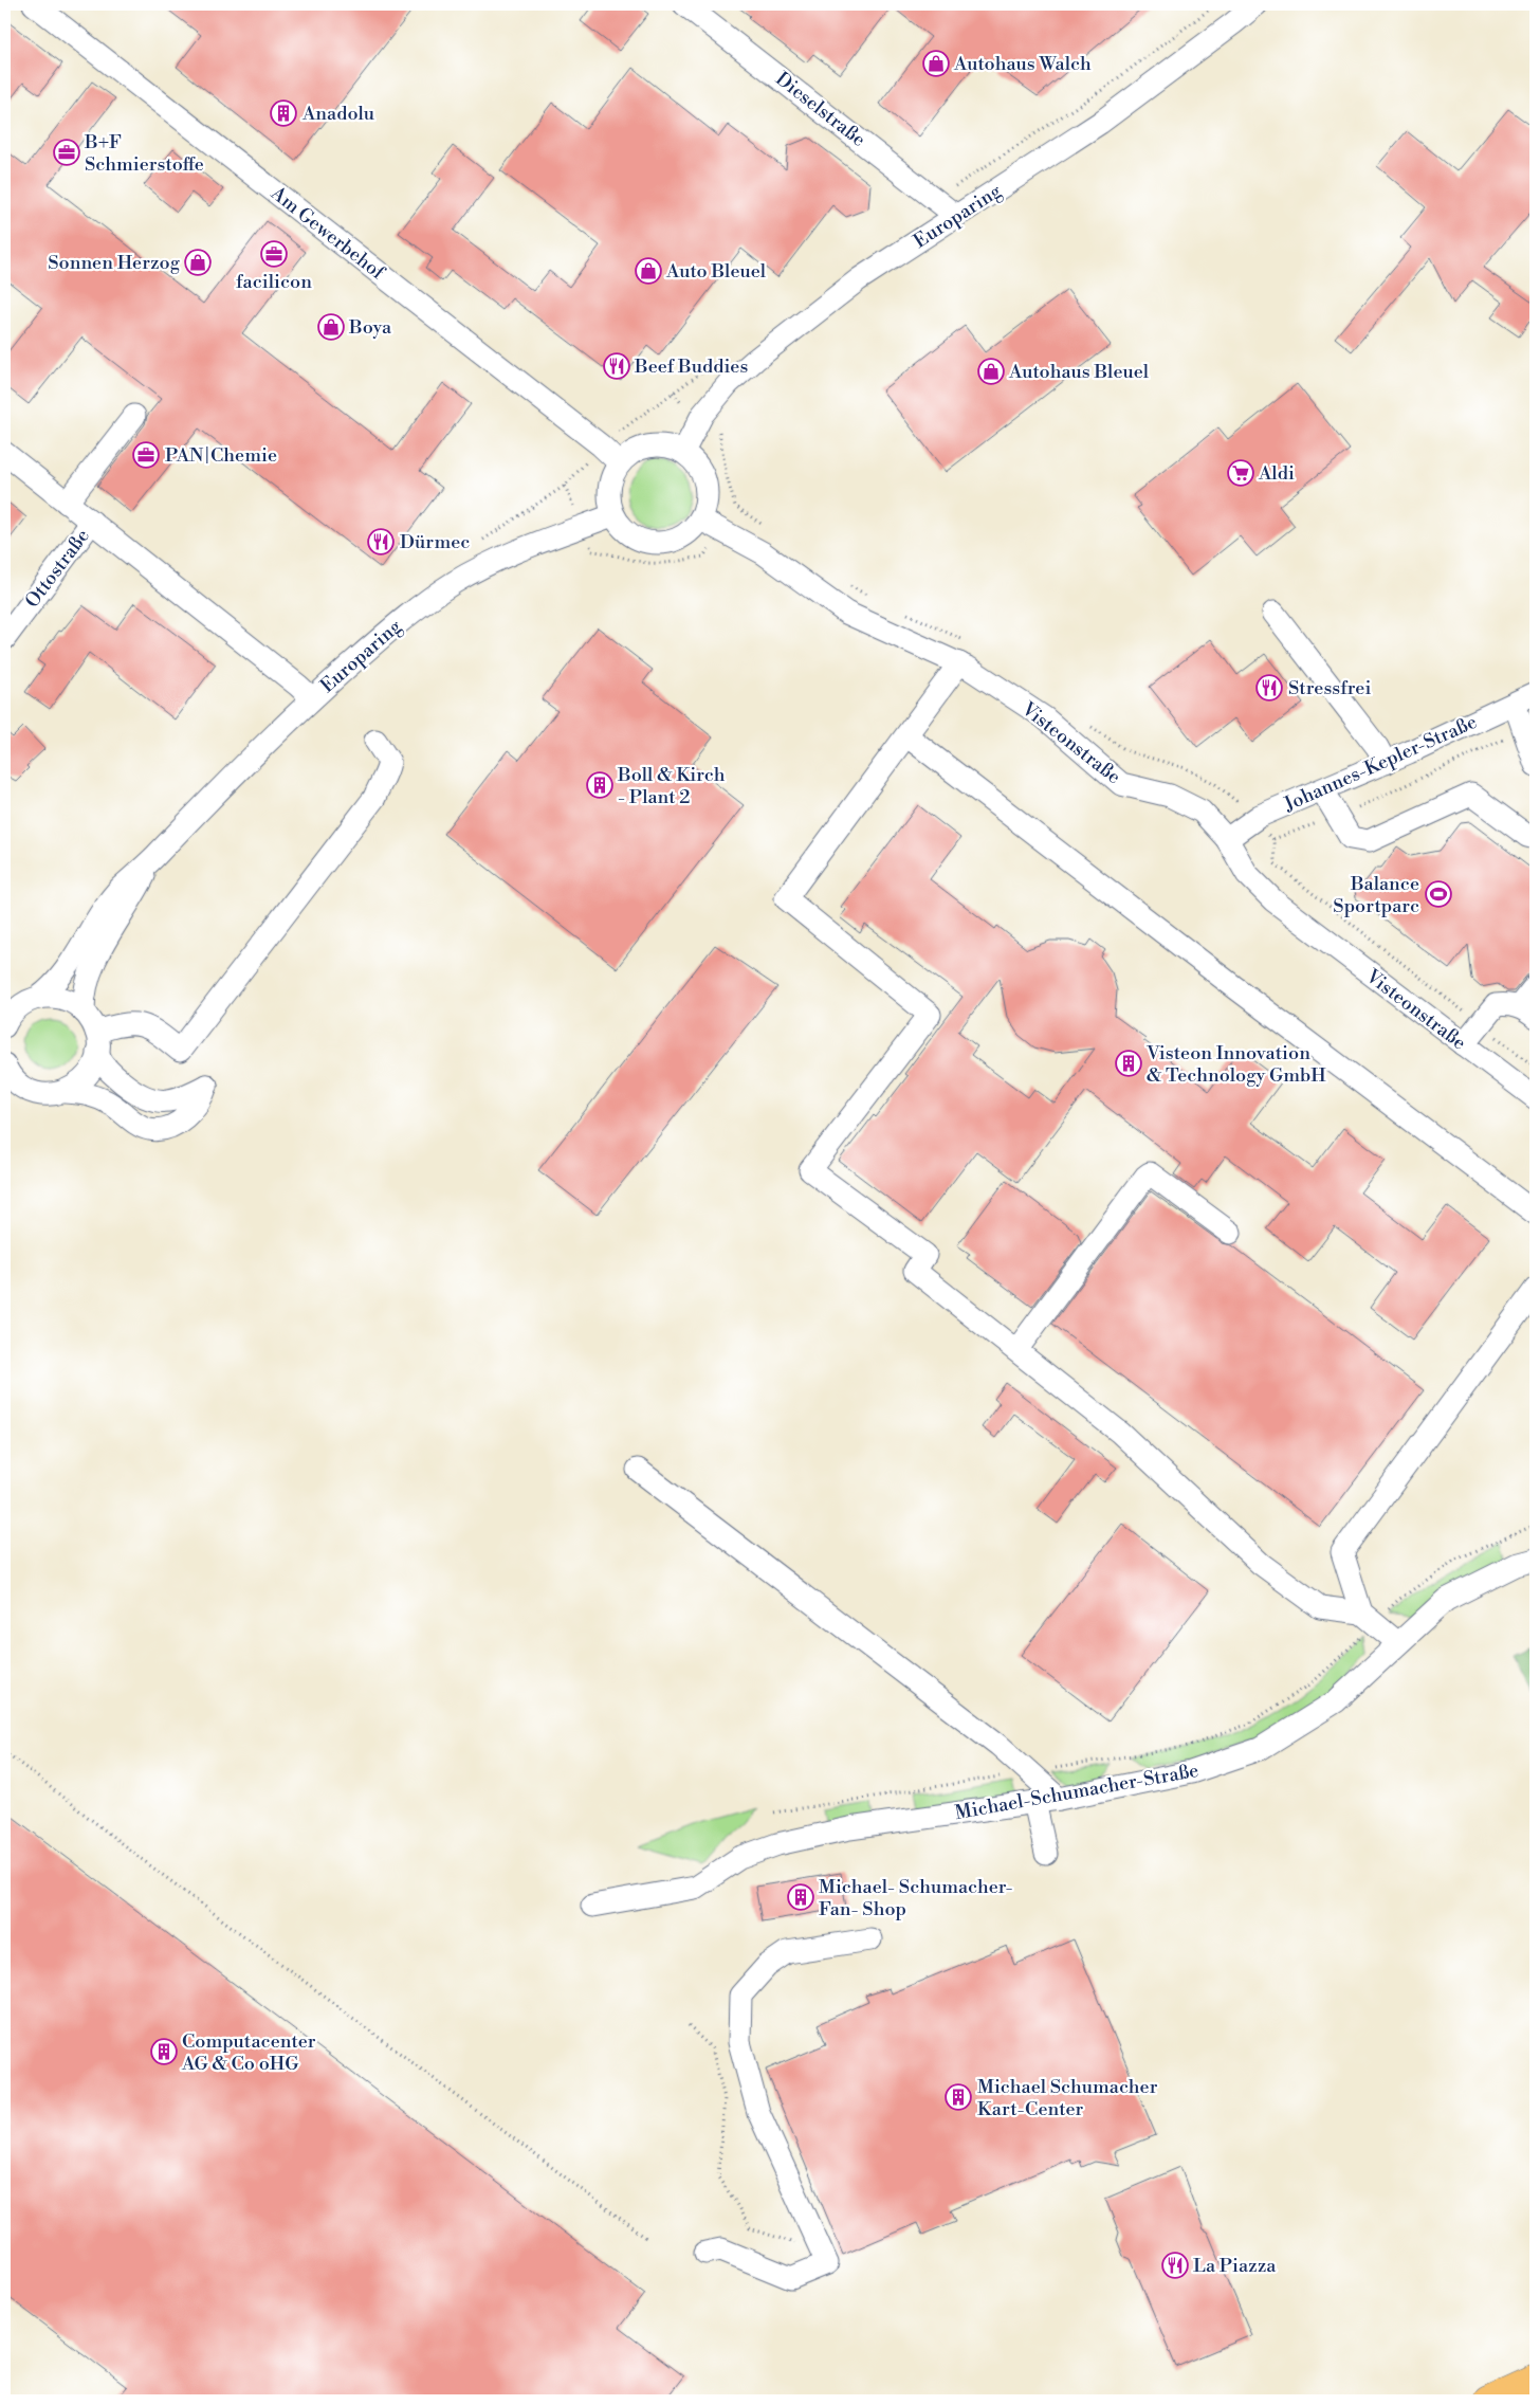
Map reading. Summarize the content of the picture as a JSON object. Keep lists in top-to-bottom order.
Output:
{
  "streets": {
    "street": [
      "Dieselstraße",
      "Europaring",
      "Am Gewerbehof",
      "Ottostraße",
      "Visteonstraße",
      "Johannes-Kepler-Straße",
      "Michael-Schumacher-Straße"
    ]
  },
  "crossings": [
    ["Dieselstraße", "Europaring"],
    ["Europaring", "Am Gewerbehof"],
    ["Europaring", "Visteonstraße"],
    ["Am Gewerbehof", "Visteonstraße"],
    ["Visteonstraße", "Johannes-Kepler-Straße"]
  ],
  "places": {
    "shop": [
      "Autohaus Walch",
      "Sonnen Herzog",
      "Auto Bleuel",
      "Boya",
      "Autohaus Bleuel"
    ],
    "building": [
      "Anadolu",
      "Boll & Kirch - Plant 2",
      "Visteon Innovation & Technology GmbH",
      "Michael- Schumacher- Fan- Shop",
      "Computacenter AG & Co oHG",
      "Michael Schumacher Kart-Center"
    ],
    "office": ["B+F Schmierstoffe", "facilicon", "PAN|Chemie"],
    "restaurant": [
      "Beef Buddies",
      "Dürmec",
      "Stressfrei",
      "La Piazza"
    ],
    "supermarket": ["Aldi"],
    "sports": ["Balance Sportparc"]
  }
}
